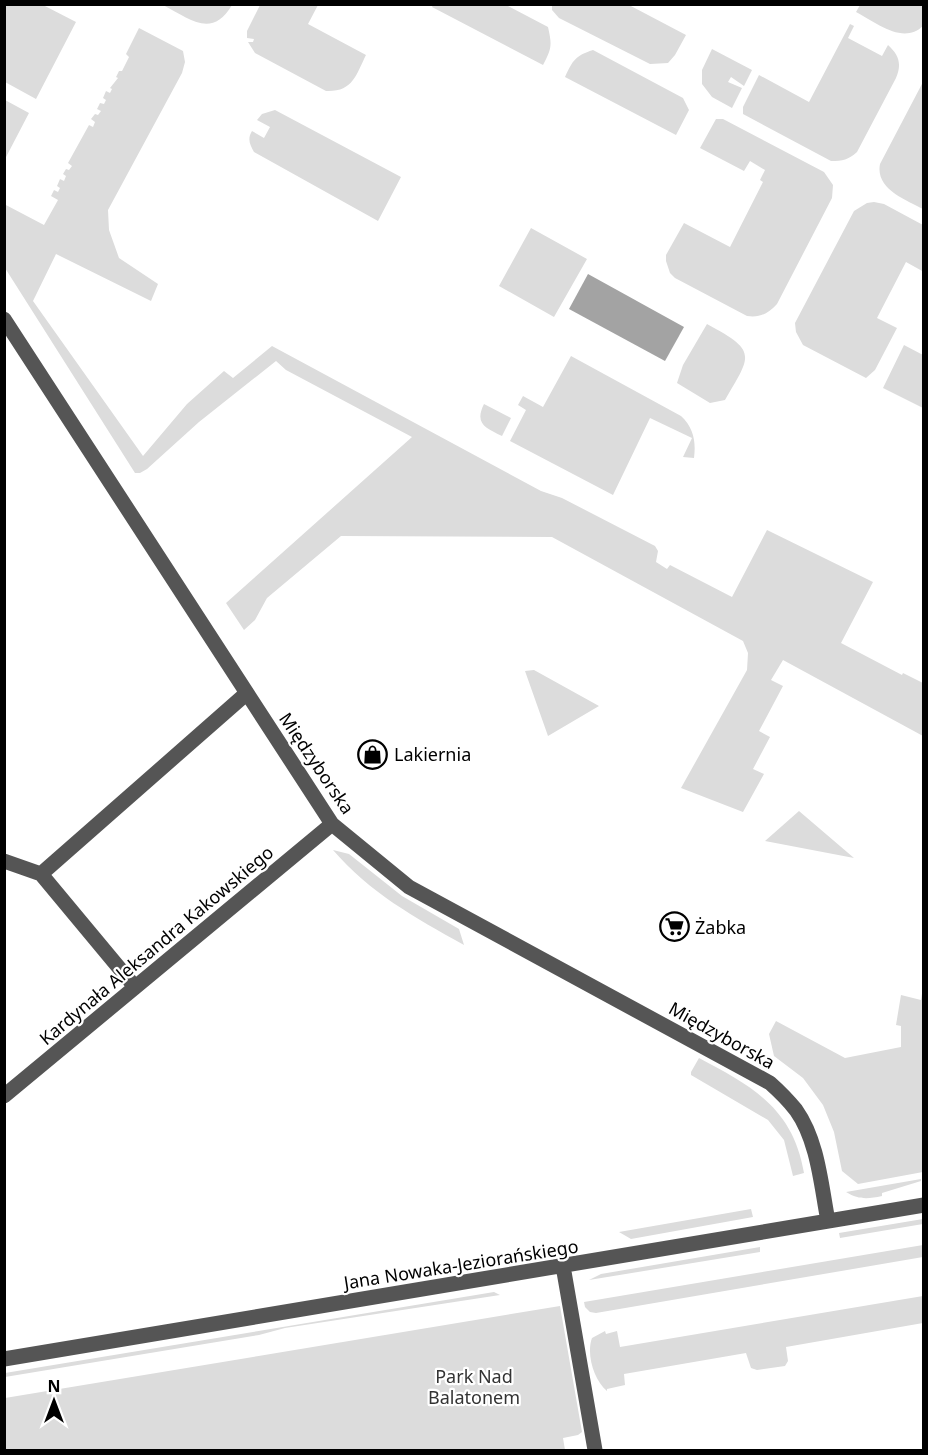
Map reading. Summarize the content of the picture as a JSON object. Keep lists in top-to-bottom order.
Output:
{
  "streets": {
    "street": ["Międzyborska", "Kardynała Aleksandra Kakowskiego", "Jana Nowaka-Jeziorańskiego"]
  },
  "crossings": [
    ["Międzyborska", "Kardynała Aleksandra Kakowskiego"],
    ["Międzyborska", "Jana Nowaka-Jeziorańskiego"]
  ],
  "parks": ["Park Nad Balatonem"],
  "places": {
    "shop": ["Lakiernia"],
    "supermarket": ["Żabka"]
  },
  "north": "top"
}
